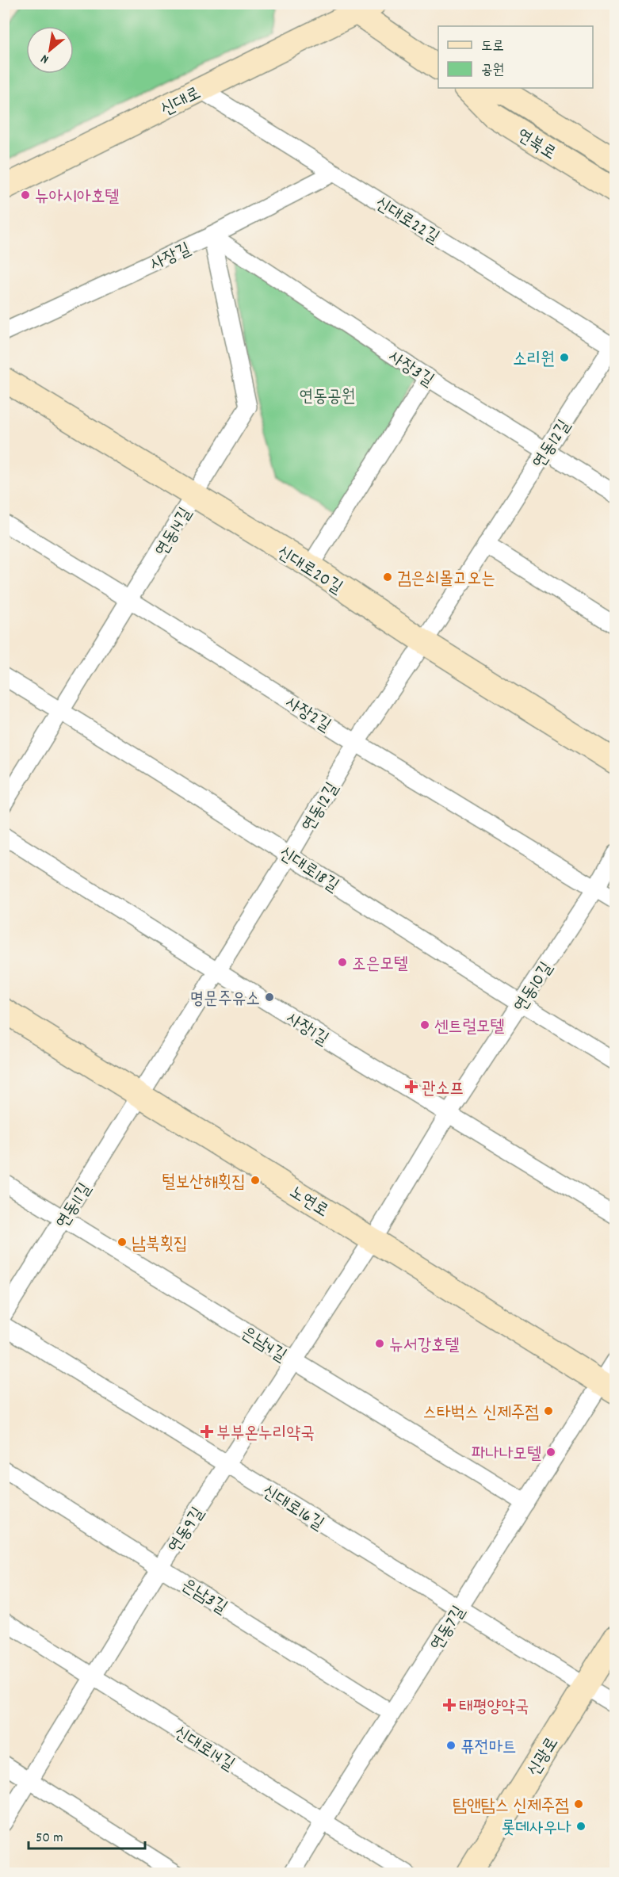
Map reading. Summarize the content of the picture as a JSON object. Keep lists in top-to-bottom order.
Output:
{
  "streets": {
    "main road": [
      "신대로",
      "연북로",
      "신대로20길",
      "노연로",
      "신광로"
    ],
    "street": [
      "신대로22길",
      "사장길",
      "사장3길",
      "연동12길",
      "연동14길",
      "사장2길",
      "신대로18길",
      "연동10길",
      "사장1길",
      "연동11길",
      "은남4길",
      "신대로16길",
      "연동9길",
      "은남3길",
      "연동7길",
      "신대로14길"
    ]
  },
  "crossings": [
    ["신대로", "신대로22길"],
    ["신대로22길", "사장길"],
    ["신대로22길", "연동12길"],
    ["사장길", "사장3길"],
    ["사장길", "연동14길"],
    ["사장3길", "연동12길"],
    ["사장3길", "연동14길"],
    ["연동12길", "신대로20길"],
    ["연동12길", "사장2길"],
    ["연동12길", "신대로18길"],
    ["연동12길", "사장1길"],
    ["연동12길", "노연로"],
    ["연동12길", "연동11길"],
    ["연동14길", "신대로20길"],
    ["연동14길", "사장2길"],
    ["연동14길", "신대로18길"],
    ["사장2길", "연동10길"],
    ["신대로18길", "연동10길"],
    ["연동10길", "사장1길"],
    ["연동10길", "노연로"],
    ["연동10길", "연동9길"],
    ["노연로", "연동11길"],
    ["노연로", "연동9길"],
    ["노연로", "연동7길"],
    ["연동11길", "은남4길"],
    ["은남4길", "연동9길"],
    ["은남4길", "연동7길"],
    ["신대로16길", "연동9길"],
    ["신대로16길", "연동7길"],
    ["신대로16길", "신광로"],
    ["연동9길", "은남3길"],
    ["연동9길", "신대로14길"],
    ["연동7길", "신대로14길"]
  ],
  "parks": ["연동공원"],
  "places": {
    "other": [
      "뉴아시아호텔",
      "소리원",
      "검은쇠몰고오는",
      "조은모텔",
      "명문주유소",
      "센트럴모텔",
      "털보산해횟집",
      "남북횟집",
      "뉴서강호텔",
      "스타벅스 신제주점",
      "파나나모텔",
      "퓨전마트",
      "탐앤탐스 신제주점",
      "롯데사우나"
    ],
    "health": ["관소프", "부부온누리약국", "태평양약국"]
  },
  "legend": ["도로", "공원"],
  "scale_bar": "50 m",
  "north": "bottom left"
}
